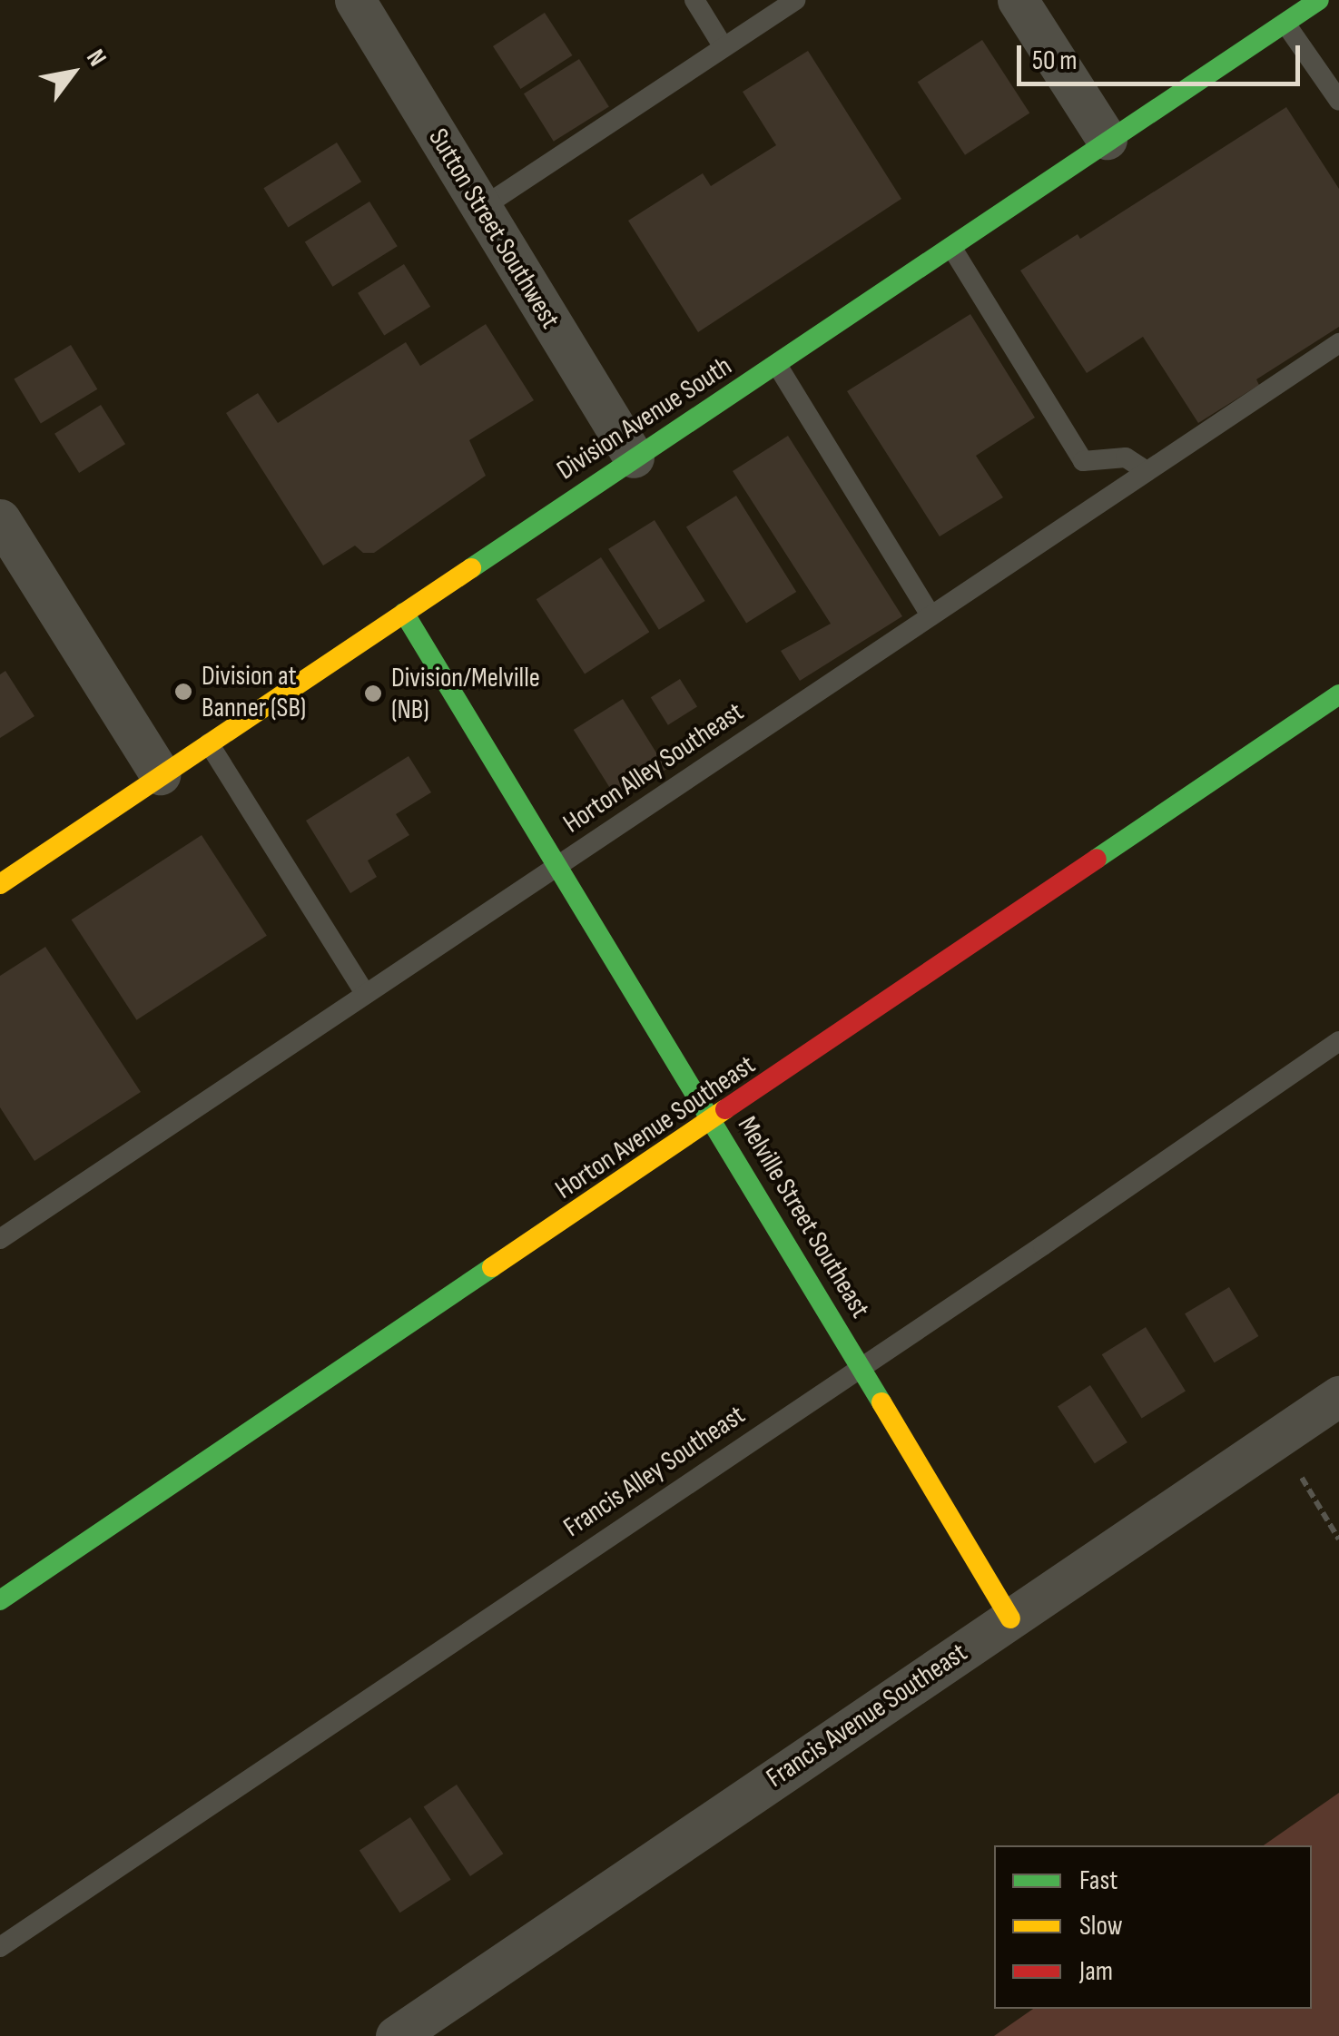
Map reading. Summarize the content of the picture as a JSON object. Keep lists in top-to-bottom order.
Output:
{
  "streets": {
    "street": [
      "Sutton Street Southwest",
      "Division Avenue South",
      "Horton Avenue Southeast",
      "Melville Street Southeast",
      "Francis Avenue Southeast"
    ],
    "lane": ["Horton Alley Southeast", "Francis Alley Southeast"]
  },
  "crossings": [
    ["Sutton Street Southwest", "Division Avenue South"],
    ["Division Avenue South", "Melville Street Southeast"],
    ["Horton Alley Southeast", "Melville Street Southeast"],
    ["Horton Avenue Southeast", "Melville Street Southeast"],
    ["Melville Street Southeast", "Francis Alley Southeast"],
    ["Melville Street Southeast", "Francis Avenue Southeast"]
  ],
  "places": ["Division at Banner (SB)", "Division/Melville (NB)"],
  "legend": ["Fast", "Slow", "Jam"],
  "scale_bar": "50 m",
  "north": "top right"
}
